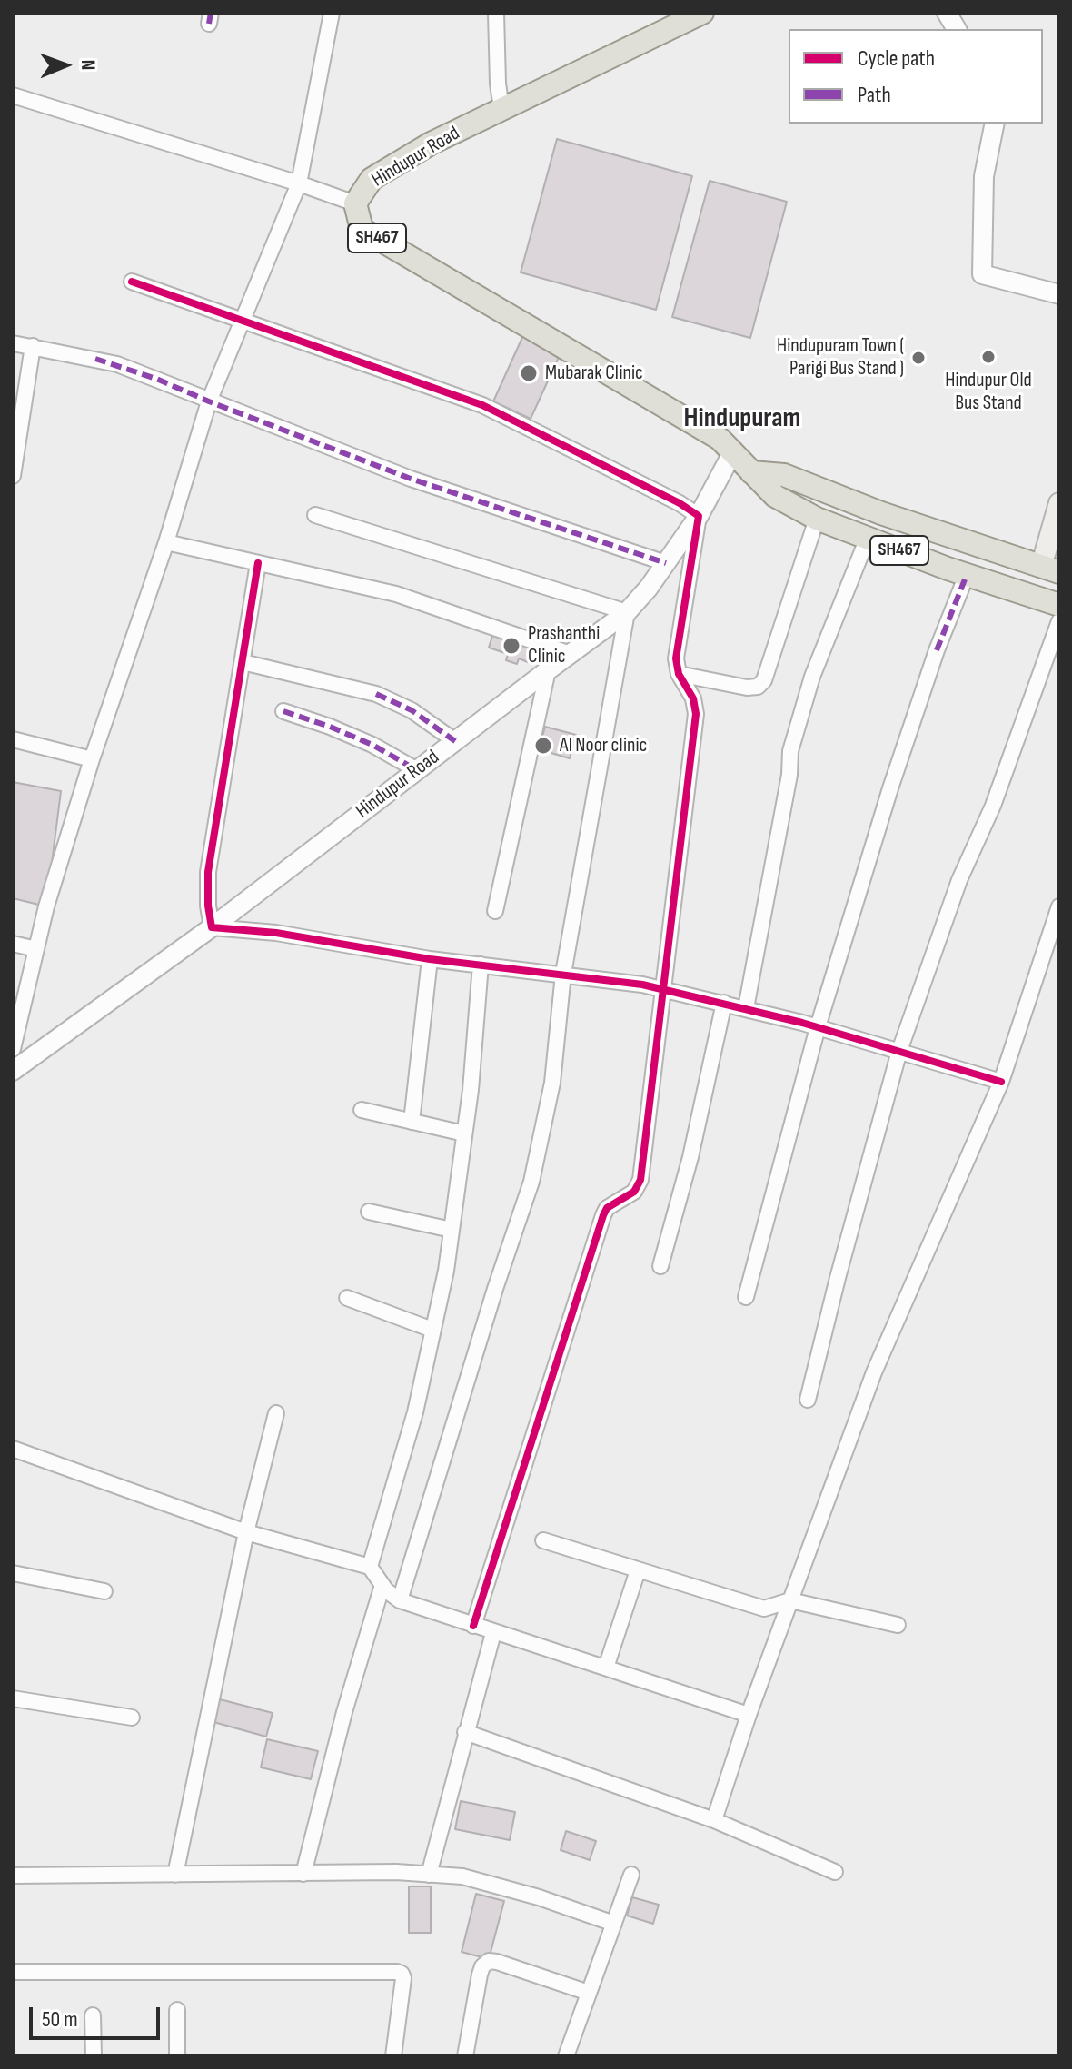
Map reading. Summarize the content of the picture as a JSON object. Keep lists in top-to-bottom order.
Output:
{
  "streets": {
    "main road": ["Hindupur Road", "SH467"]
  },
  "crossings": [
    ["Hindupur Road", "SH467"]
  ],
  "districts": ["Hindupuram"],
  "places": [
    "Hindupur Old Bus Stand",
    "Hindupuram Town ( Parigi Bus Stand )",
    "Mubarak Clinic",
    "Prashanthi Clinic",
    "Al Noor clinic"
  ],
  "legend": ["Cycle path", "Path"],
  "scale_bar": "50 m",
  "north": "right"
}
